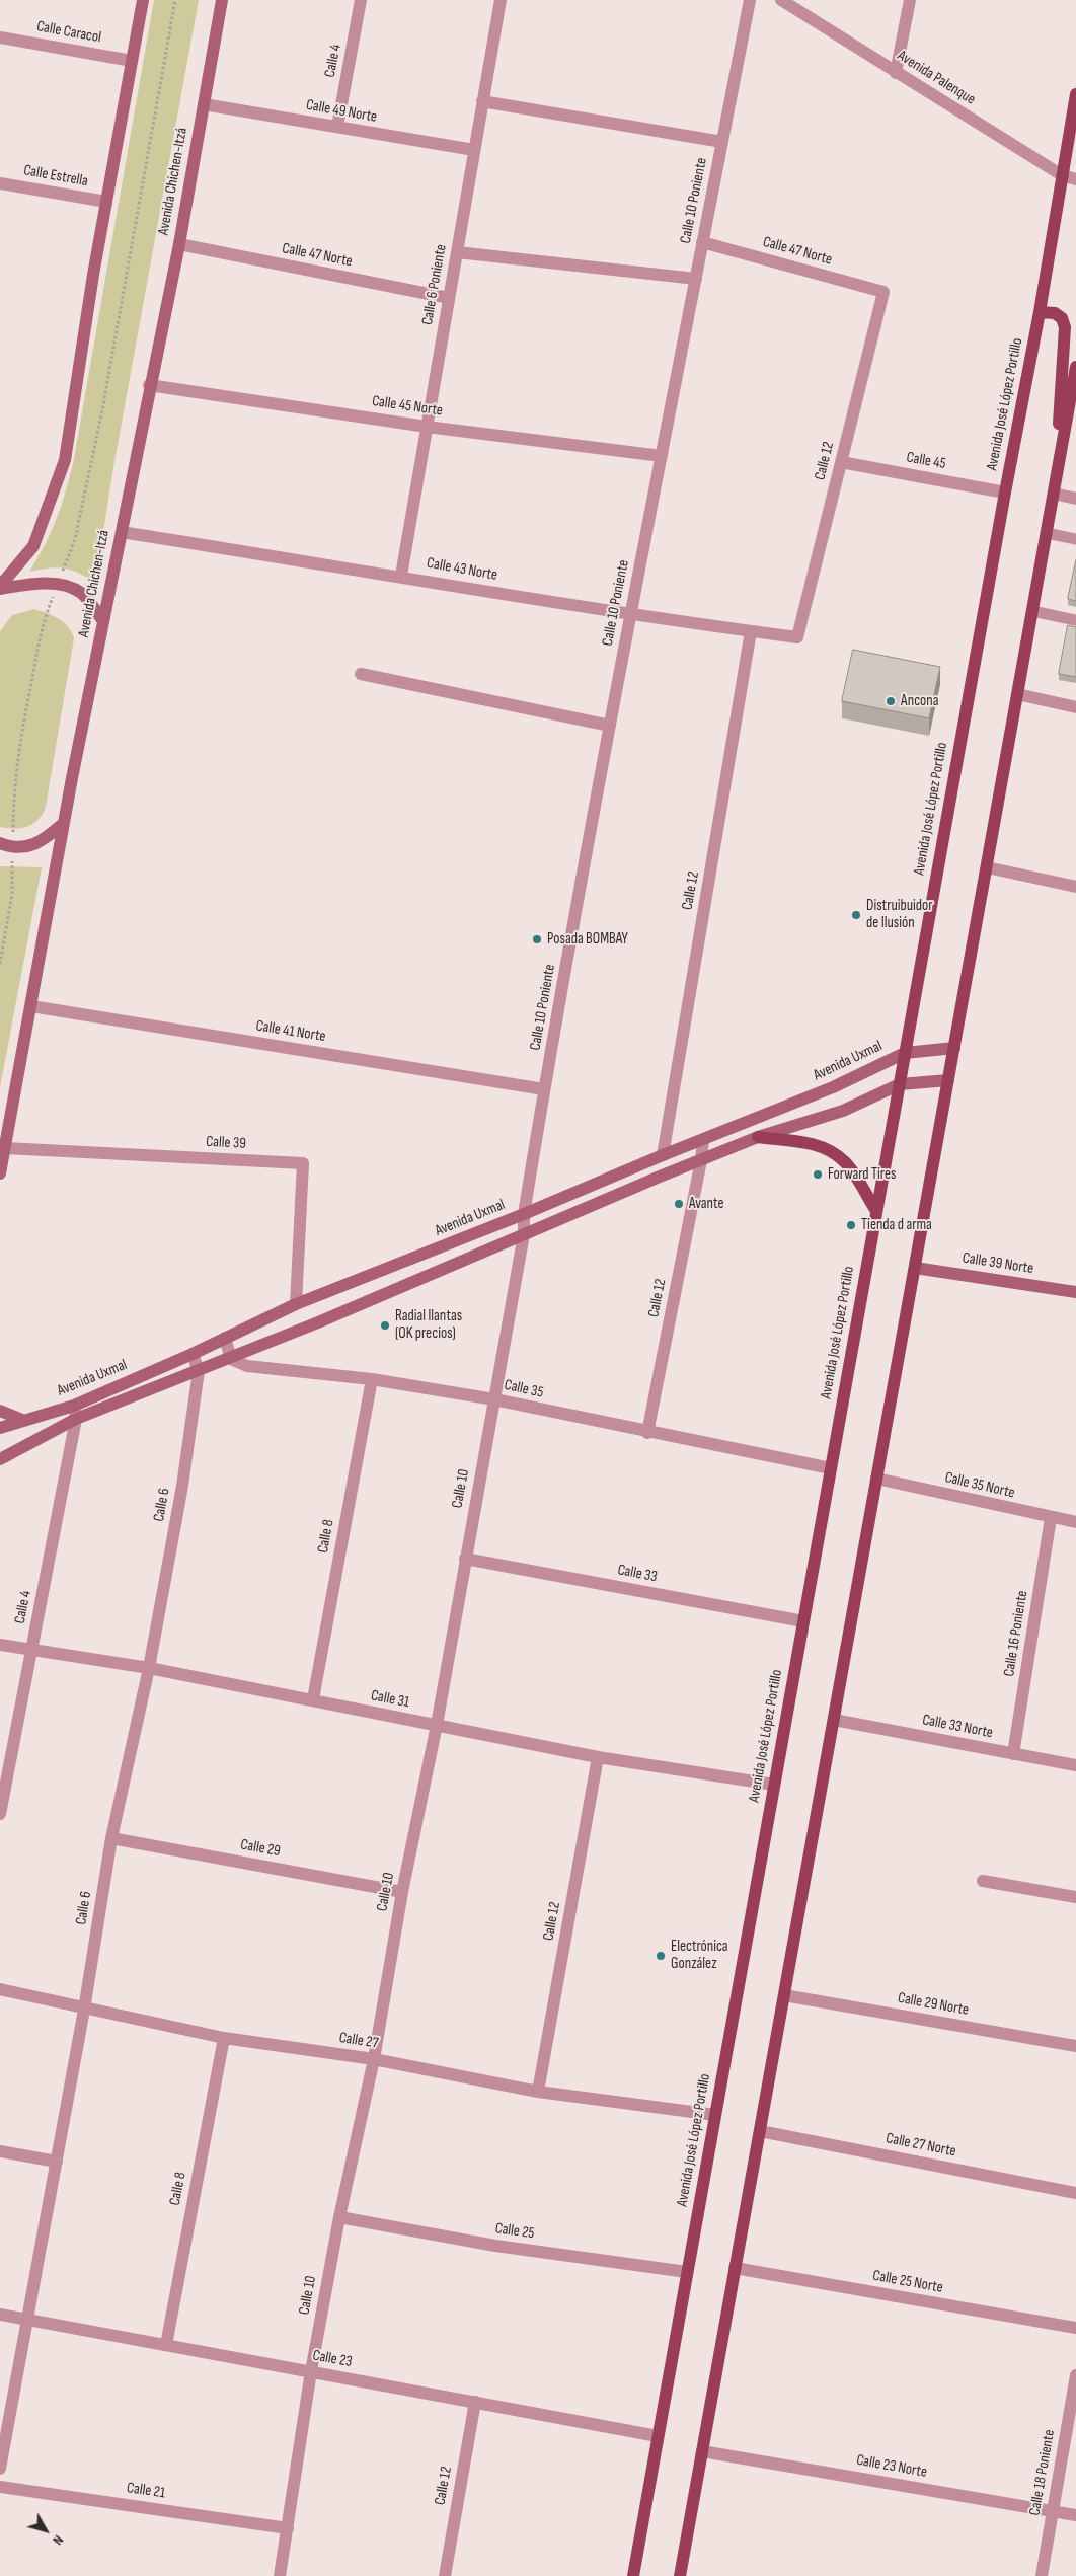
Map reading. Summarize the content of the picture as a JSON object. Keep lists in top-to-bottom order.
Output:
{
  "streets": {
    "main road": [
      "Avenida Chichen-Itzá",
      "Avenida José López Portillo",
      "Avenida Uxmal",
      "Calle 39 Norte"
    ],
    "street": [
      "Calle Caracol",
      "Calle 4",
      "Avenida Palenque",
      "Calle 49 Norte",
      "Calle Estrella",
      "Calle 10 Poniente",
      "Calle 47 Norte",
      "Calle 6 Poniente",
      "Calle 45 Norte",
      "Calle 12",
      "Calle 45",
      "Calle 43 Norte",
      "Calle 41 Norte",
      "Calle 39",
      "Calle 35",
      "Calle 35 Norte",
      "Calle 10",
      "Calle 6",
      "Calle 8",
      "Calle 33",
      "Calle 16 Poniente",
      "Calle 31",
      "Calle 33 Norte",
      "Calle 29",
      "Calle 29 Norte",
      "Calle 27",
      "Calle 27 Norte",
      "Calle 25",
      "Calle 25 Norte",
      "Calle 23",
      "Calle 23 Norte",
      "Calle 18 Poniente",
      "Calle 21"
    ]
  },
  "crossings": [
    ["Calle 4", "Calle 49 Norte"],
    ["Calle 4", "Avenida Uxmal"],
    ["Calle 4", "Calle 31"],
    ["Avenida Palenque", "Avenida José López Portillo"],
    ["Calle 49 Norte", "Avenida Chichen-Itzá"],
    ["Calle 49 Norte", "Calle 6 Poniente"],
    ["Avenida Chichen-Itzá", "Calle 47 Norte"],
    ["Avenida Chichen-Itzá", "Calle 45 Norte"],
    ["Avenida Chichen-Itzá", "Calle 43 Norte"],
    ["Avenida Chichen-Itzá", "Calle 41 Norte"],
    ["Avenida Chichen-Itzá", "Calle 39"],
    ["Calle 10 Poniente", "Calle 47 Norte"],
    ["Calle 10 Poniente", "Calle 45 Norte"],
    ["Calle 10 Poniente", "Calle 43 Norte"],
    ["Calle 10 Poniente", "Calle 41 Norte"],
    ["Calle 10 Poniente", "Avenida Uxmal"],
    ["Calle 10 Poniente", "Calle 10"],
    ["Calle 47 Norte", "Calle 6 Poniente"],
    ["Calle 47 Norte", "Calle 12"],
    ["Calle 6 Poniente", "Calle 45 Norte"],
    ["Calle 6 Poniente", "Calle 43 Norte"],
    ["Avenida José López Portillo", "Calle 45"],
    ["Avenida José López Portillo", "Avenida Uxmal"],
    ["Avenida José López Portillo", "Calle 35"],
    ["Avenida José López Portillo", "Calle 33"],
    ["Avenida José López Portillo", "Calle 31"],
    ["Avenida José López Portillo", "Calle 27"],
    ["Avenida José López Portillo", "Calle 25"],
    ["Avenida José López Portillo", "Calle 23"],
    ["Calle 12", "Calle 45"],
    ["Calle 12", "Calle 43 Norte"],
    ["Calle 12", "Avenida Uxmal"],
    ["Calle 12", "Calle 35"],
    ["Calle 12", "Calle 31"],
    ["Calle 12", "Calle 27"],
    ["Calle 12", "Calle 23"],
    ["Avenida Uxmal", "Calle 39"],
    ["Avenida Uxmal", "Calle 35"],
    ["Avenida Uxmal", "Calle 10"],
    ["Avenida Uxmal", "Calle 6"],
    ["Calle 35", "Calle 10"],
    ["Calle 35", "Calle 8"],
    ["Calle 35 Norte", "Calle 16 Poniente"],
    ["Calle 10", "Calle 33"],
    ["Calle 10", "Calle 31"],
    ["Calle 10", "Calle 29"],
    ["Calle 10", "Calle 27"],
    ["Calle 10", "Calle 25"],
    ["Calle 10", "Calle 23"],
    ["Calle 10", "Calle 21"],
    ["Calle 6", "Calle 31"],
    ["Calle 6", "Calle 29"],
    ["Calle 6", "Calle 27"],
    ["Calle 6", "Calle 23"],
    ["Calle 8", "Calle 31"],
    ["Calle 8", "Calle 27"],
    ["Calle 8", "Calle 23"],
    ["Calle 16 Poniente", "Calle 33 Norte"],
    ["Calle 23 Norte", "Calle 18 Poniente"]
  ],
  "places": [
    "Ancona",
    "Distruibuidor de Ilusión",
    "Posada BOMBAY",
    "Forward Tires",
    "Avante",
    "Tienda d arma",
    "Radial llantas (OK precios)",
    "Electrónica González"
  ],
  "north": "bottom right"
}
